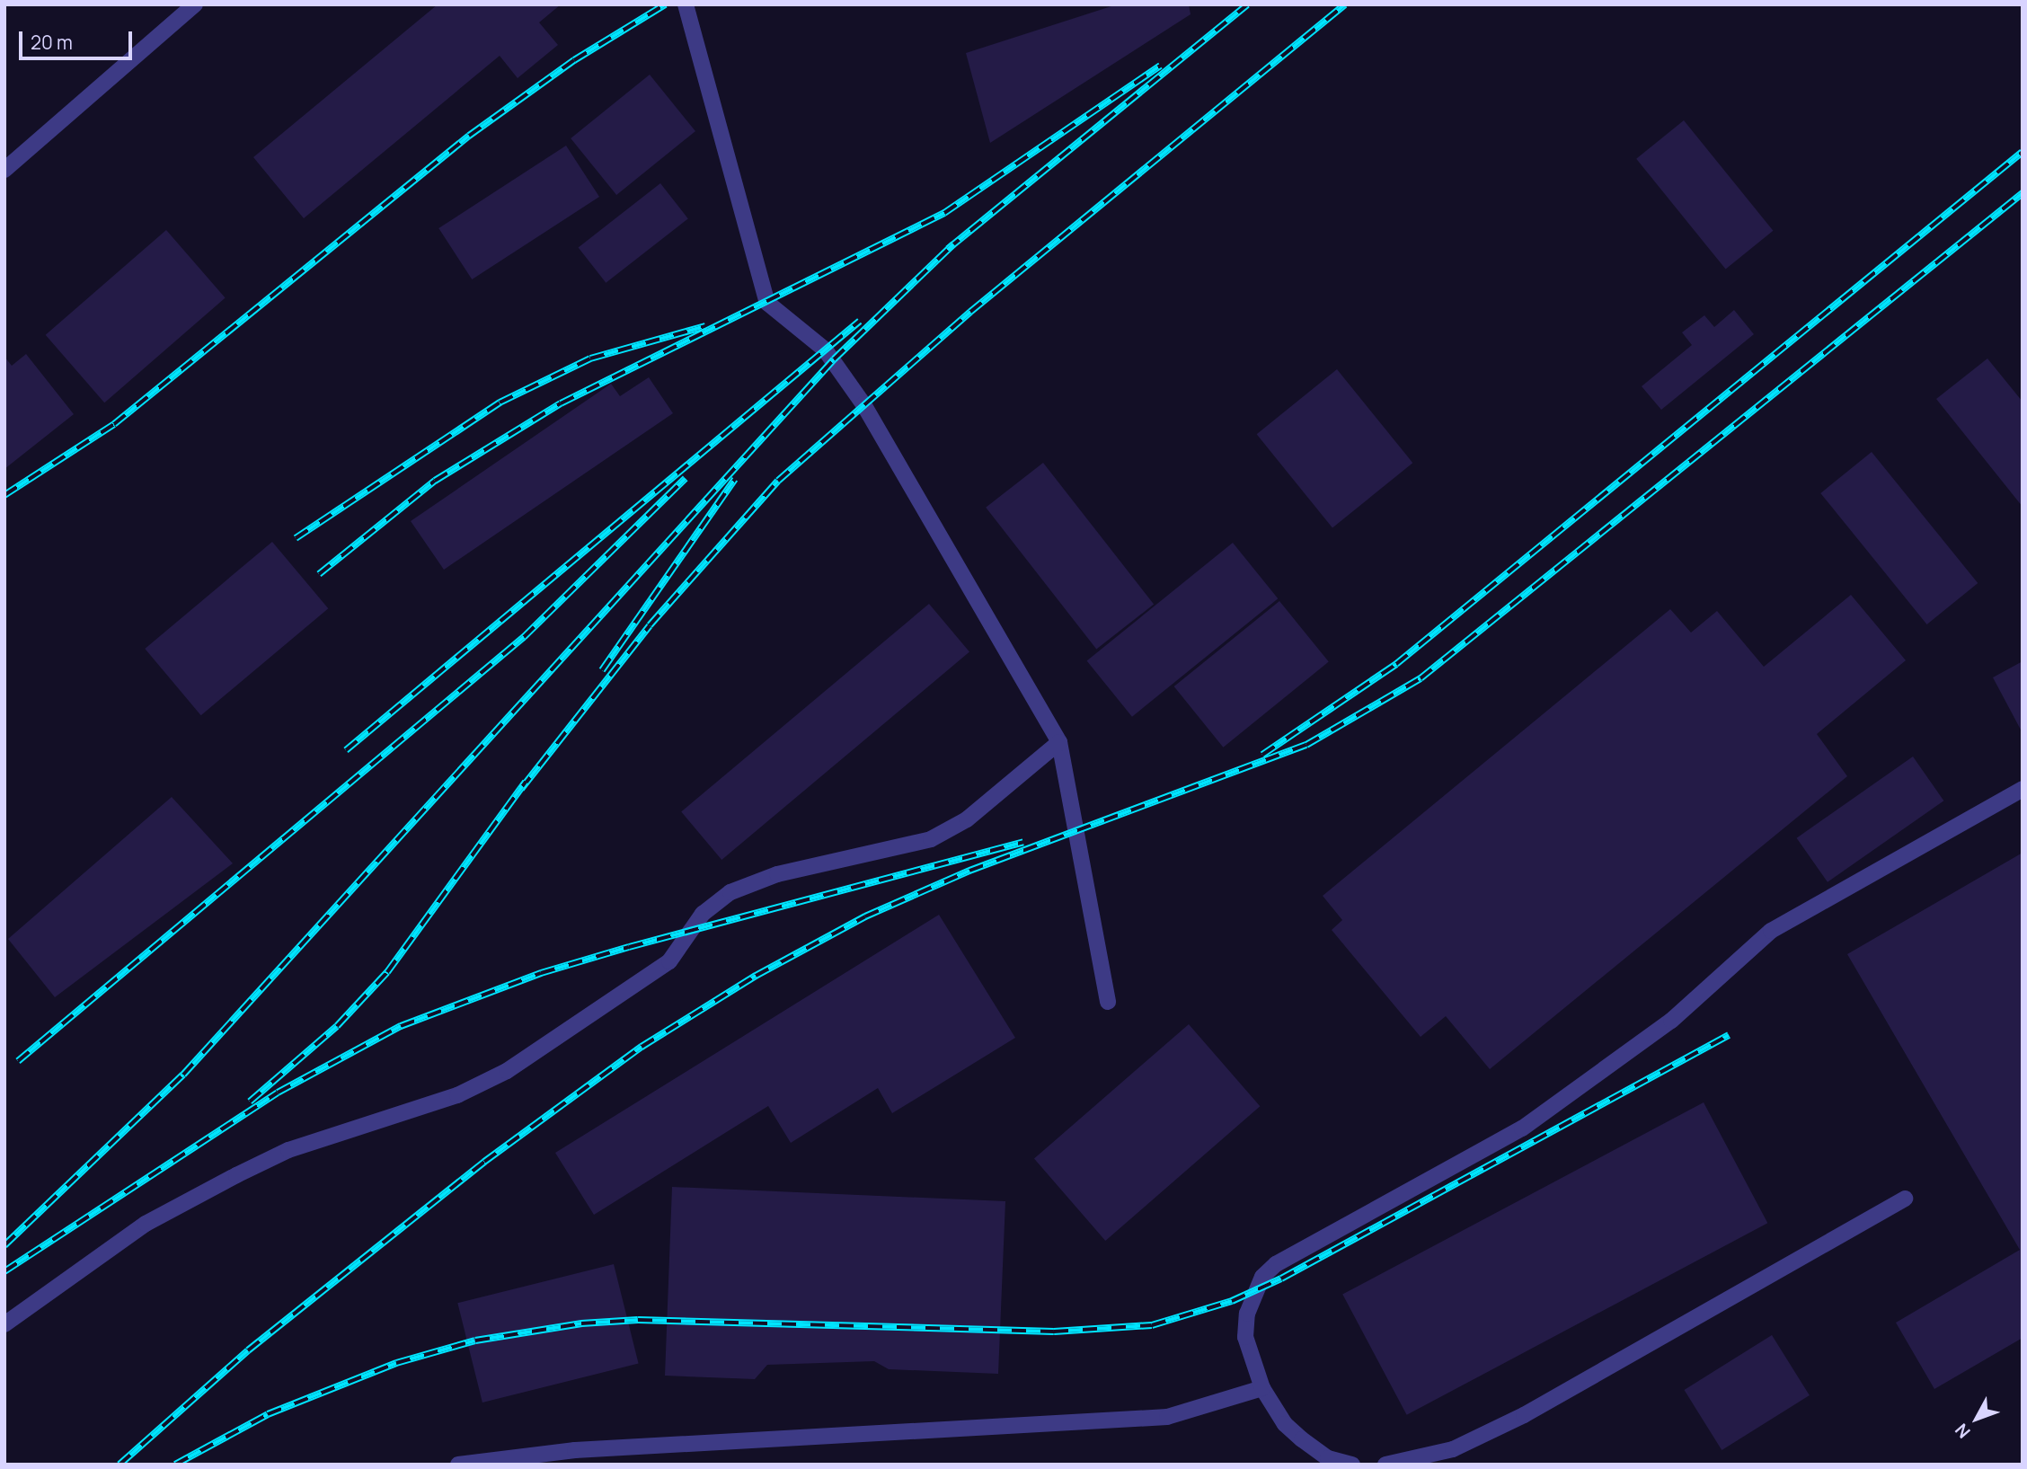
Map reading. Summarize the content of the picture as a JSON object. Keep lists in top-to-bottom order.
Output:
{
  "scale_bar": "20 m",
  "north": "bottom left"
}
